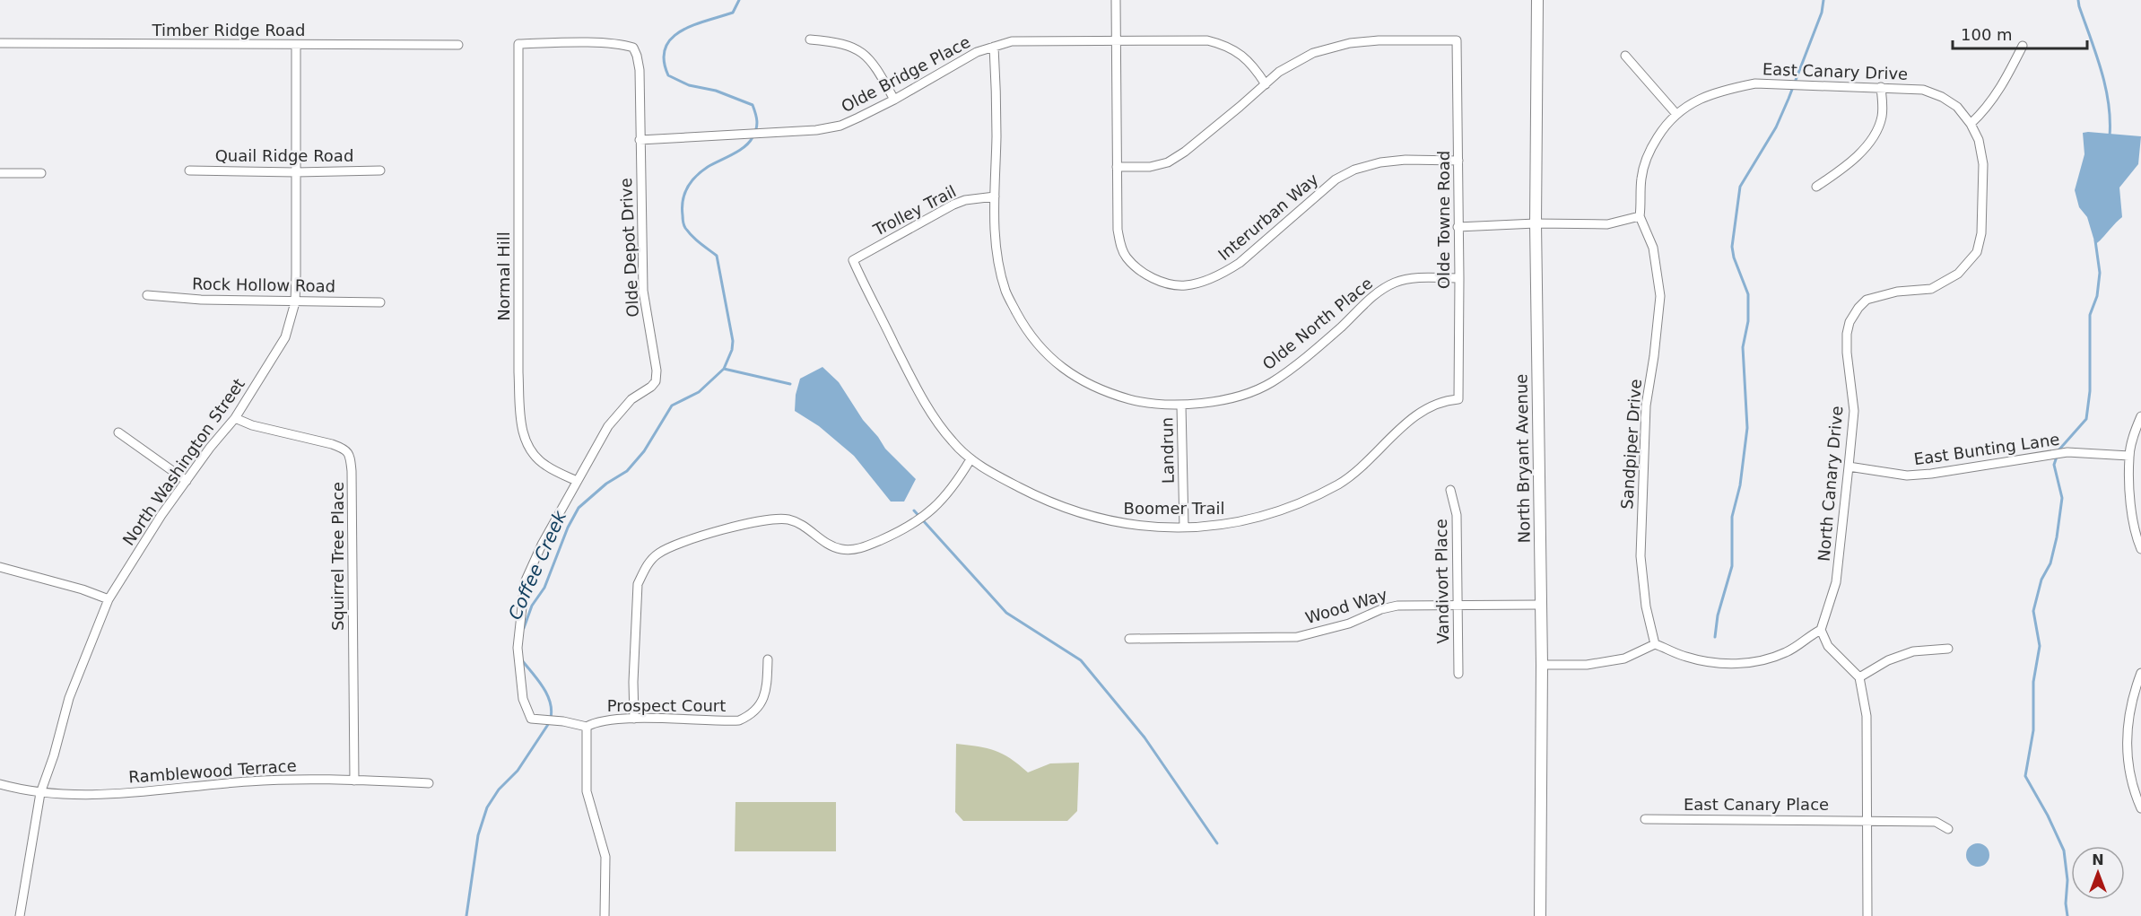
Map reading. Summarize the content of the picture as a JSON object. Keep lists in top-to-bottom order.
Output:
{
  "streets": {
    "street": [
      "Timber Ridge Road",
      "East Canary Drive",
      "Olde Bridge Place",
      "Quail Ridge Road",
      "Trolley Trail",
      "Interurban Way",
      "Olde Towne Road",
      "Olde Depot Drive",
      "Normal Hill",
      "Rock Hollow Road",
      "Olde North Place",
      "Sandpiper Drive",
      "East Bunting Lane",
      "Landrun",
      "North Bryant Avenue",
      "North Washington Street",
      "North Canary Drive",
      "Boomer Trail",
      "Squirrel Tree Place",
      "Vandivort Place",
      "Wood Way",
      "Prospect Court",
      "Ramblewood Terrace",
      "East Canary Place"
    ]
  },
  "crossings": [
    ["Timber Ridge Road", "North Washington Street"],
    ["East Canary Drive", "Sandpiper Drive"],
    ["East Canary Drive", "North Canary Drive"],
    ["Olde Bridge Place", "Interurban Way"],
    ["Olde Bridge Place", "Olde Towne Road"],
    ["Olde Bridge Place", "Olde Depot Drive"],
    ["Olde Bridge Place", "Olde North Place"],
    ["Quail Ridge Road", "North Washington Street"],
    ["Trolley Trail", "Olde North Place"],
    ["Trolley Trail", "Boomer Trail"],
    ["Interurban Way", "Olde Towne Road"],
    ["Olde Towne Road", "Olde North Place"],
    ["Olde Towne Road", "Boomer Trail"],
    ["Olde Depot Drive", "Normal Hill"],
    ["Olde Depot Drive", "Prospect Court"],
    ["Rock Hollow Road", "North Washington Street"],
    ["Olde North Place", "Landrun"],
    ["East Bunting Lane", "North Canary Drive"],
    ["Landrun", "Boomer Trail"],
    ["North Bryant Avenue", "Wood Way"],
    ["North Washington Street", "Squirrel Tree Place"],
    ["North Washington Street", "Ramblewood Terrace"],
    ["Squirrel Tree Place", "Ramblewood Terrace"],
    ["Vandivort Place", "Wood Way"]
  ],
  "water": ["Coffee Creek"],
  "scale_bar": "100 m",
  "north": "top"
}
